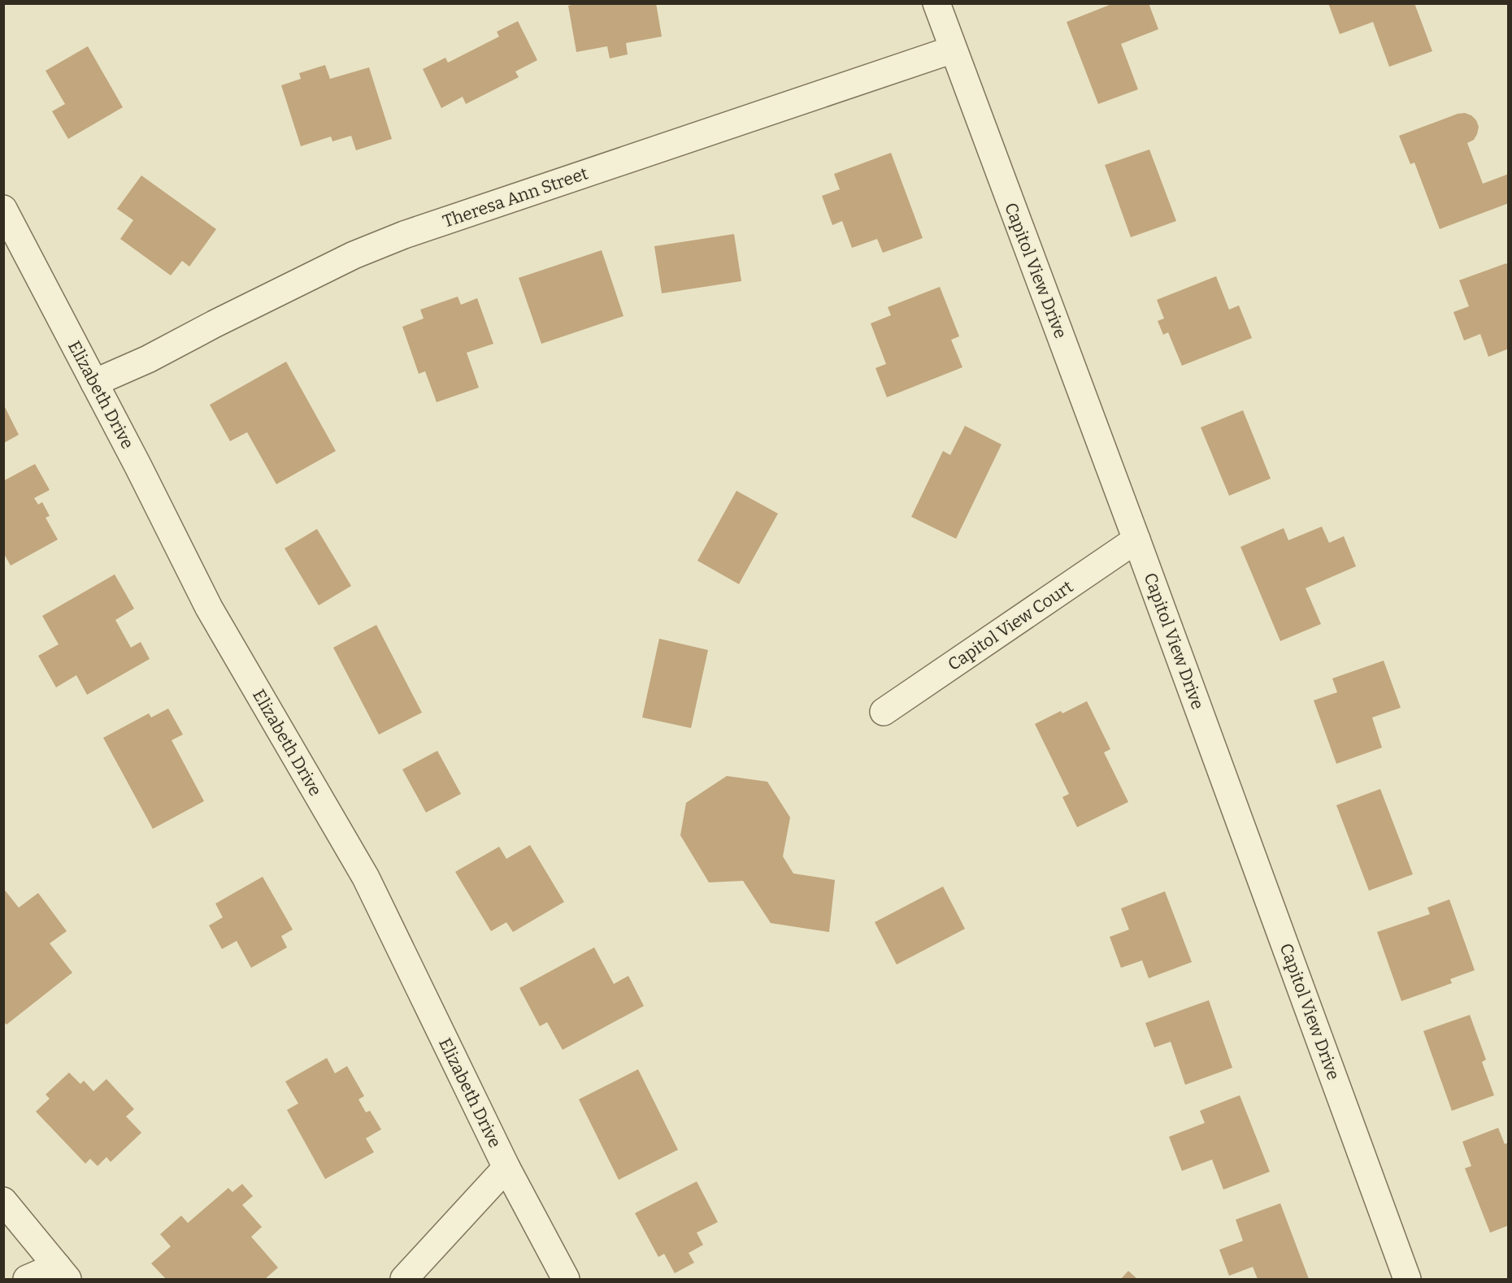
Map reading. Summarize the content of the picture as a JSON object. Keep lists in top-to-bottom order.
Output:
{
  "streets": {
    "street": [
      "Theresa Ann Street",
      "Capitol View Drive",
      "Elizabeth Drive",
      "Capitol View Court"
    ]
  },
  "crossings": [
    ["Theresa Ann Street", "Capitol View Drive"],
    ["Theresa Ann Street", "Elizabeth Drive"],
    ["Capitol View Drive", "Capitol View Court"]
  ]
}
